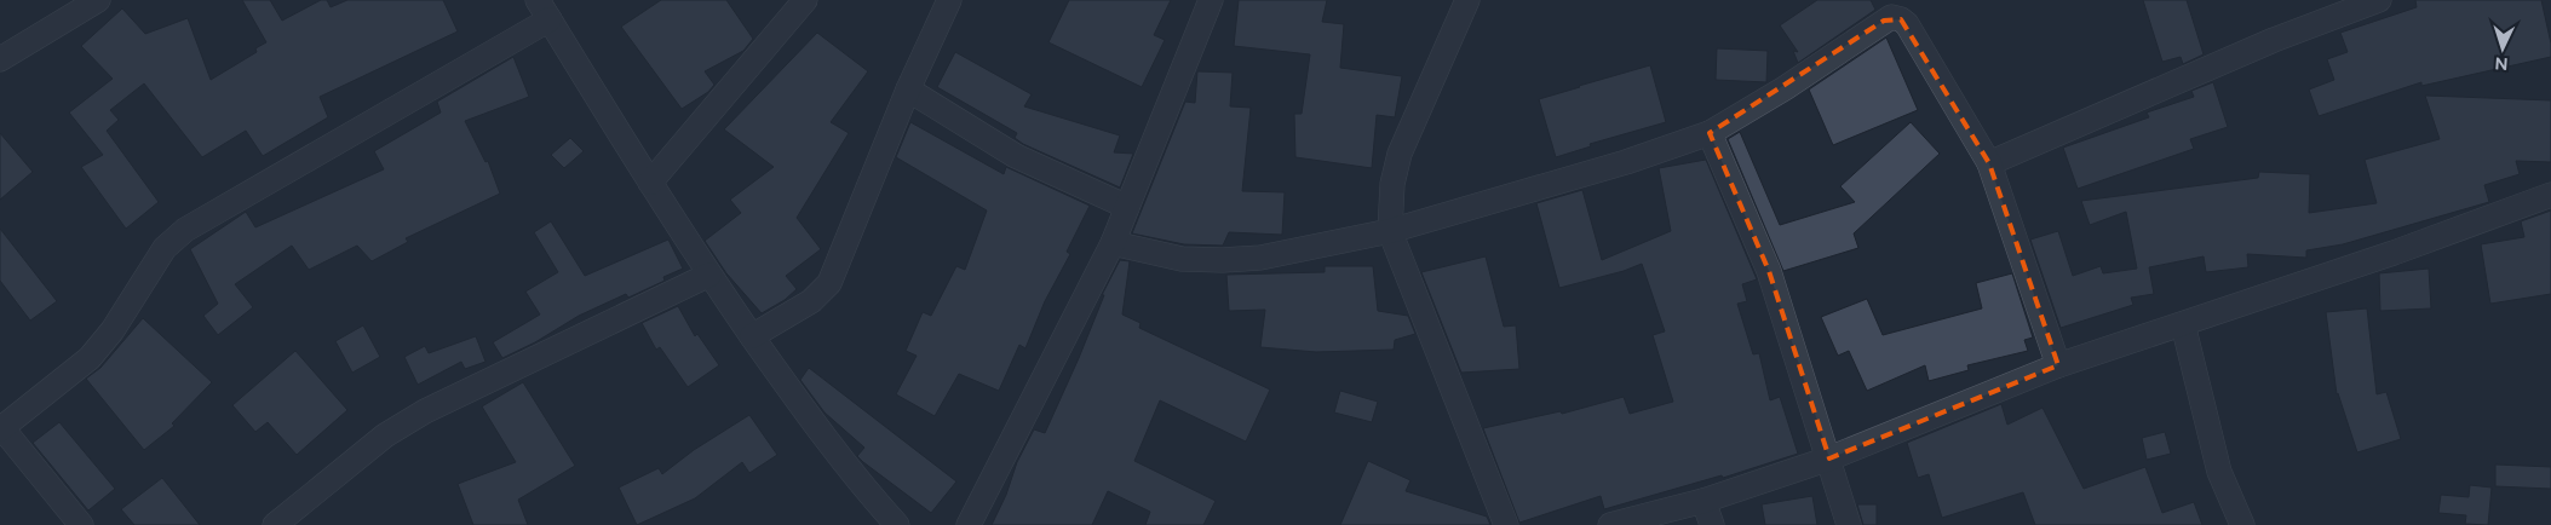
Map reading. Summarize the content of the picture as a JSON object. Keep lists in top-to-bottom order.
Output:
{
  "north": "bottom"
}
